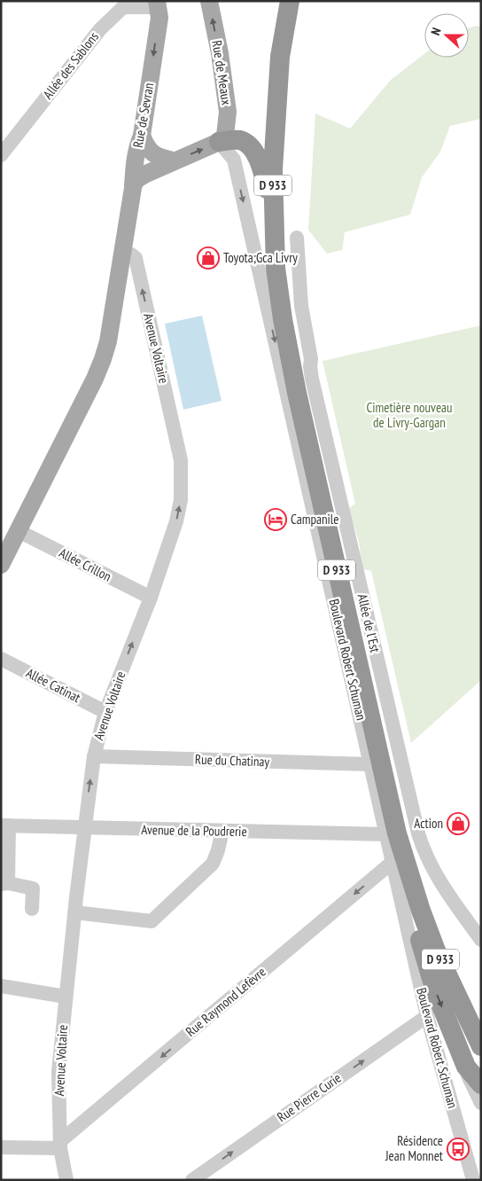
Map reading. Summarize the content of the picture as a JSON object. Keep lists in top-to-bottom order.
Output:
{
  "streets": {
    "highway": ["D 933"],
    "main road": ["Rue de Meaux", "Rue de Sevran"],
    "street": [
      "Allée des Sablons",
      "Avenue Voltaire",
      "Allée Crillon",
      "Allée de l'Est",
      "Boulevard Robert Schuman",
      "Allée Catinat",
      "Rue du Chatinay",
      "Avenue de la Poudrerie",
      "Rue Raymond Lefèvre",
      "Rue Pierre Curie"
    ]
  },
  "crossings": [
    ["Allée des Sablons", "Rue de Sevran"],
    ["Rue de Meaux", "Boulevard Robert Schuman"],
    ["Rue de Sevran", "Avenue Voltaire"],
    ["Rue de Sevran", "Allée Crillon"],
    ["D 933", "Boulevard Robert Schuman"],
    ["D 933", "Rue Raymond Lefèvre"],
    ["Avenue Voltaire", "Allée Crillon"],
    ["Avenue Voltaire", "Allée Catinat"],
    ["Avenue Voltaire", "Rue du Chatinay"],
    ["Avenue Voltaire", "Avenue de la Poudrerie"],
    ["Avenue Voltaire", "Rue Raymond Lefèvre"],
    ["Boulevard Robert Schuman", "Rue du Chatinay"],
    ["Boulevard Robert Schuman", "Avenue de la Poudrerie"],
    ["Boulevard Robert Schuman", "Rue Raymond Lefèvre"],
    ["Boulevard Robert Schuman", "Rue Pierre Curie"]
  ],
  "one_way": [
    "Rue de Meaux",
    "Avenue Voltaire",
    "Boulevard Robert Schuman",
    "Rue Raymond Lefèvre",
    "Rue Pierre Curie"
  ],
  "parks": ["Cimetière nouveau de Livry-Gargan"],
  "places": {
    "shop": ["Toyota;Gca Livry", "Action"],
    "hotel": ["Campanile"],
    "bus stop": ["Résidence Jean Monnet"]
  },
  "north": "left"
}
